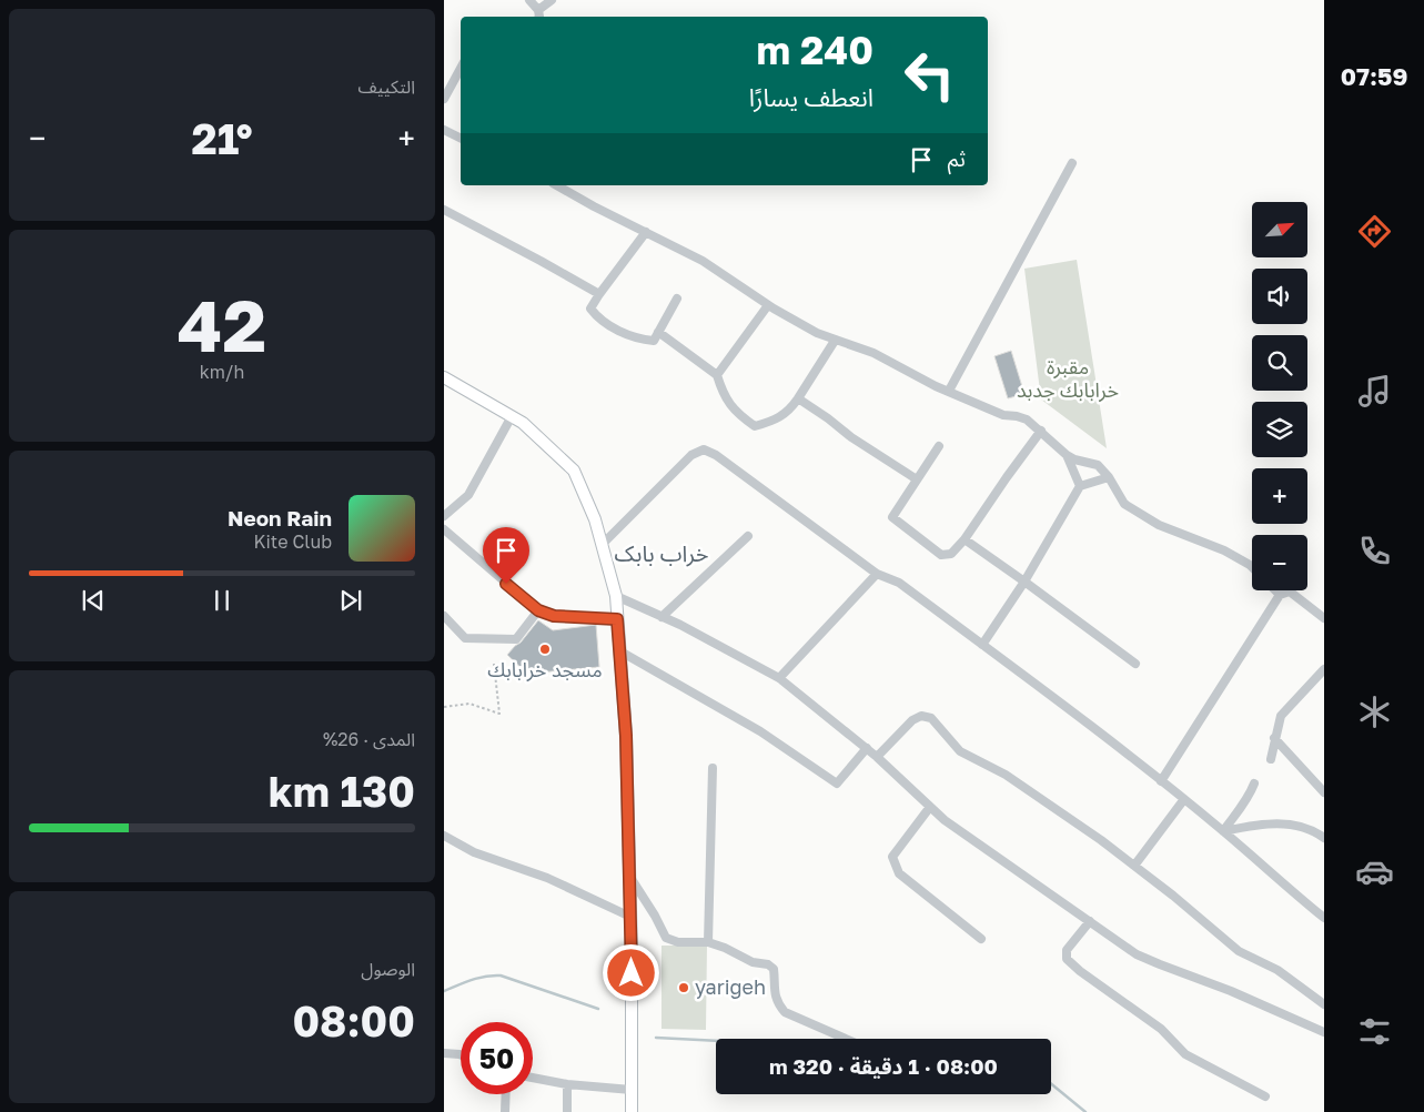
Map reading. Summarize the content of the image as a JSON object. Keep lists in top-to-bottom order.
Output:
{
  "districts": ["خراب بابک"],
  "parks": ["مقبرة خرابابك جدبد"],
  "places": ["مسجد خرابابك", "yarigeh"],
  "north": "top right",
  "page": {
    "tabs": "07:59",
    "tile": [
      "التكييف",
      ["42", "km/h"],
      ["المدى · 26%", "130 km"],
      ["الوصول", "08:00"]
    ],
    "turn": ["240 m", "انعطف يسارًا"],
    "heat": ["−", "21°", "+"],
    "then": "ثم",
    "map_buttons": ["+", "−"],
    "song": ["Neon Rain", "Kite Club"],
    "limit": "50",
    "trip": "08:00 · 1 دقيقة · 320 m"
  }
}
